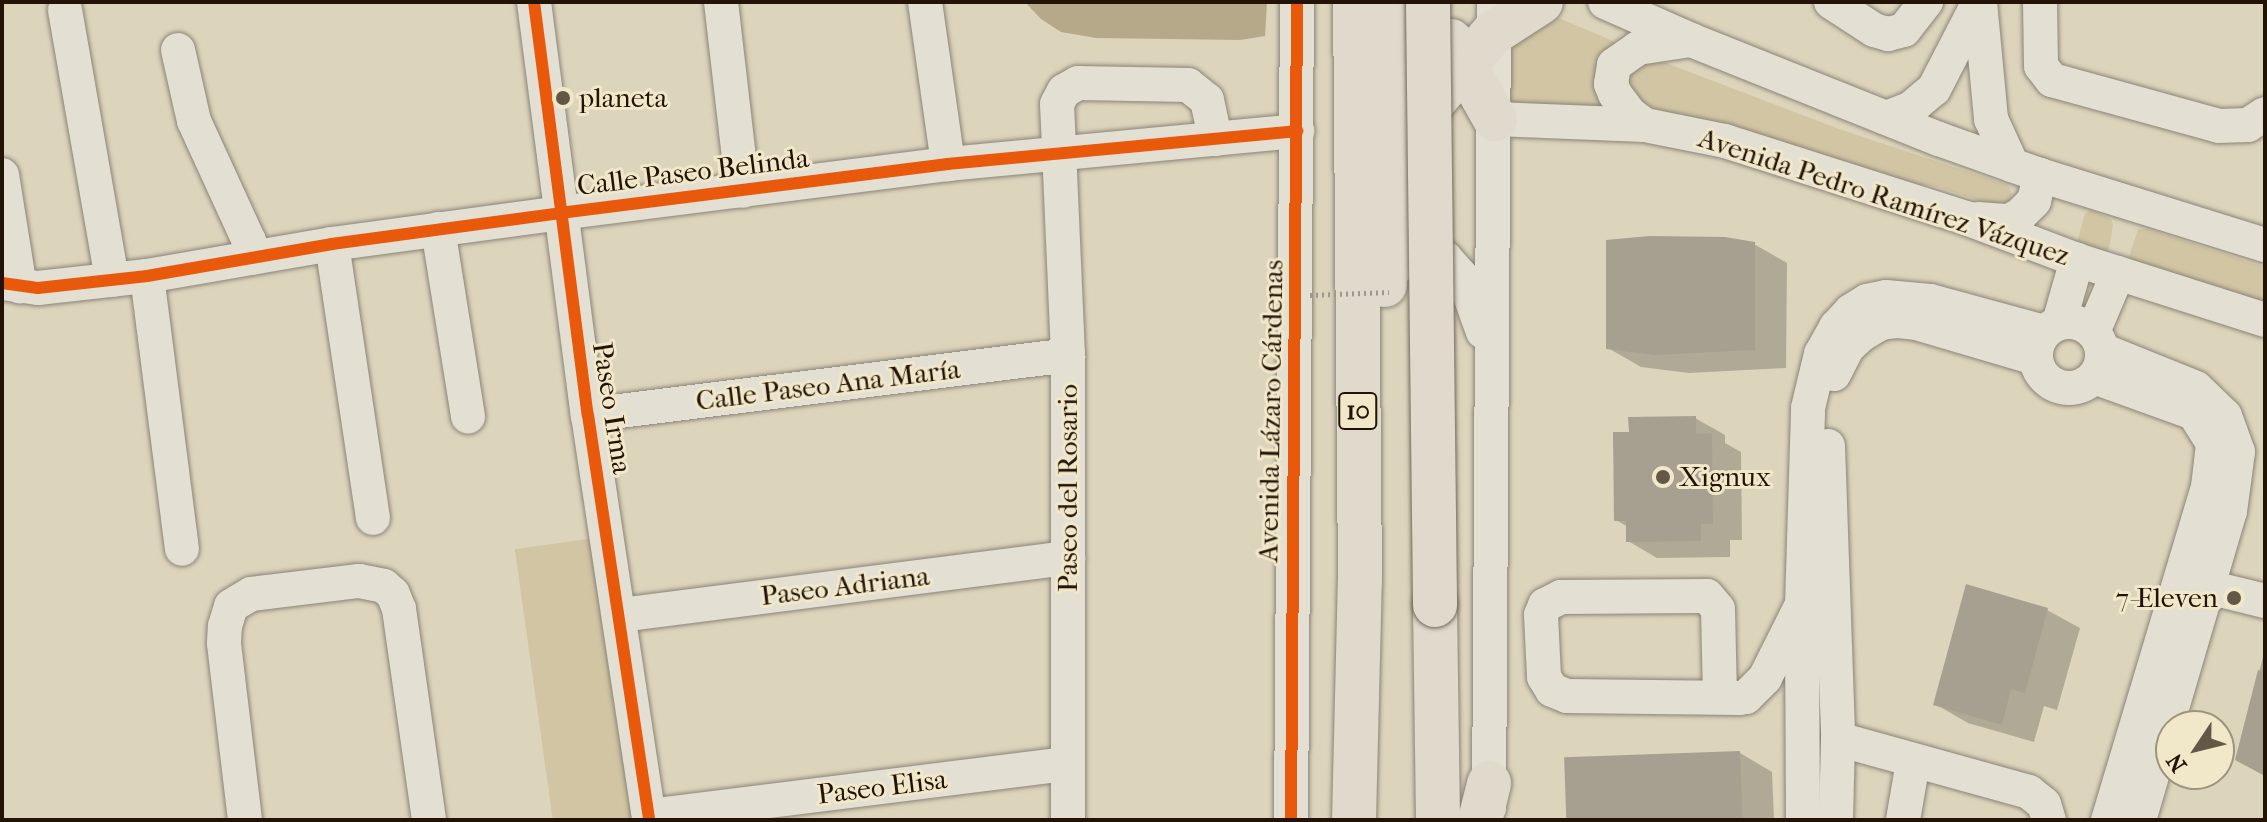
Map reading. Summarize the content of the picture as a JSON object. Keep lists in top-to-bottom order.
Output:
{
  "streets": {
    "highway": ["10"],
    "street": [
      "Calle Paseo Belinda",
      "Avenida Pedro Ramírez Vázquez",
      "Calle Paseo Ana María",
      "Paseo Irma",
      "Avenida Lázaro Cárdenas",
      "Paseo del Rosario",
      "Paseo Adriana",
      "Paseo Elisa"
    ]
  },
  "crossings": [
    ["Calle Paseo Belinda", "Paseo Irma"],
    ["Calle Paseo Belinda", "Avenida Lázaro Cárdenas"],
    ["Calle Paseo Belinda", "Paseo del Rosario"],
    ["Calle Paseo Ana María", "Paseo Irma"],
    ["Calle Paseo Ana María", "Paseo del Rosario"],
    ["Paseo Irma", "Paseo Adriana"],
    ["Paseo Irma", "Paseo Elisa"],
    ["Paseo del Rosario", "Paseo Adriana"],
    ["Paseo del Rosario", "Paseo Elisa"]
  ],
  "places": ["planeta", "Xignux", "7-Eleven"],
  "north": "bottom left"
}
